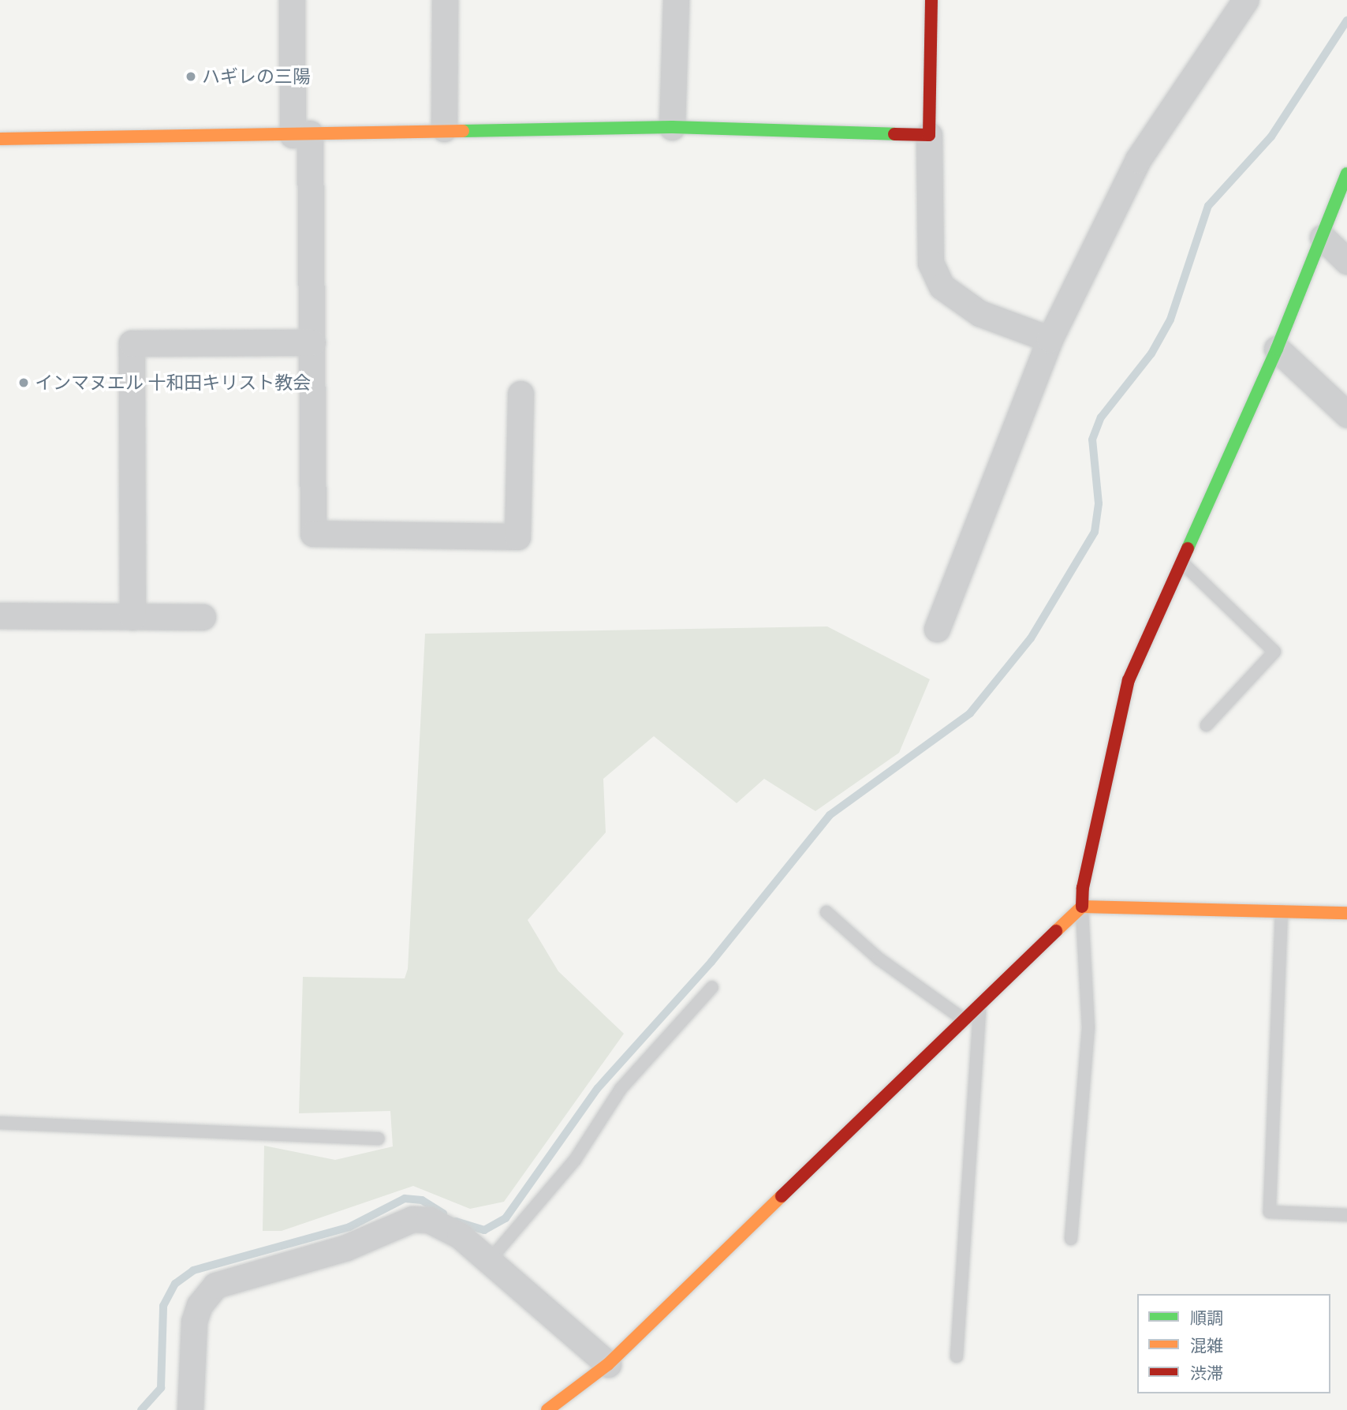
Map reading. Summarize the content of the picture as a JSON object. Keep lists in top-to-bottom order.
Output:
{
  "places": ["ハギレの三陽", "インマヌエル 十和田キリスト教会"],
  "legend": ["順調", "混雑", "渋滞"]
}
